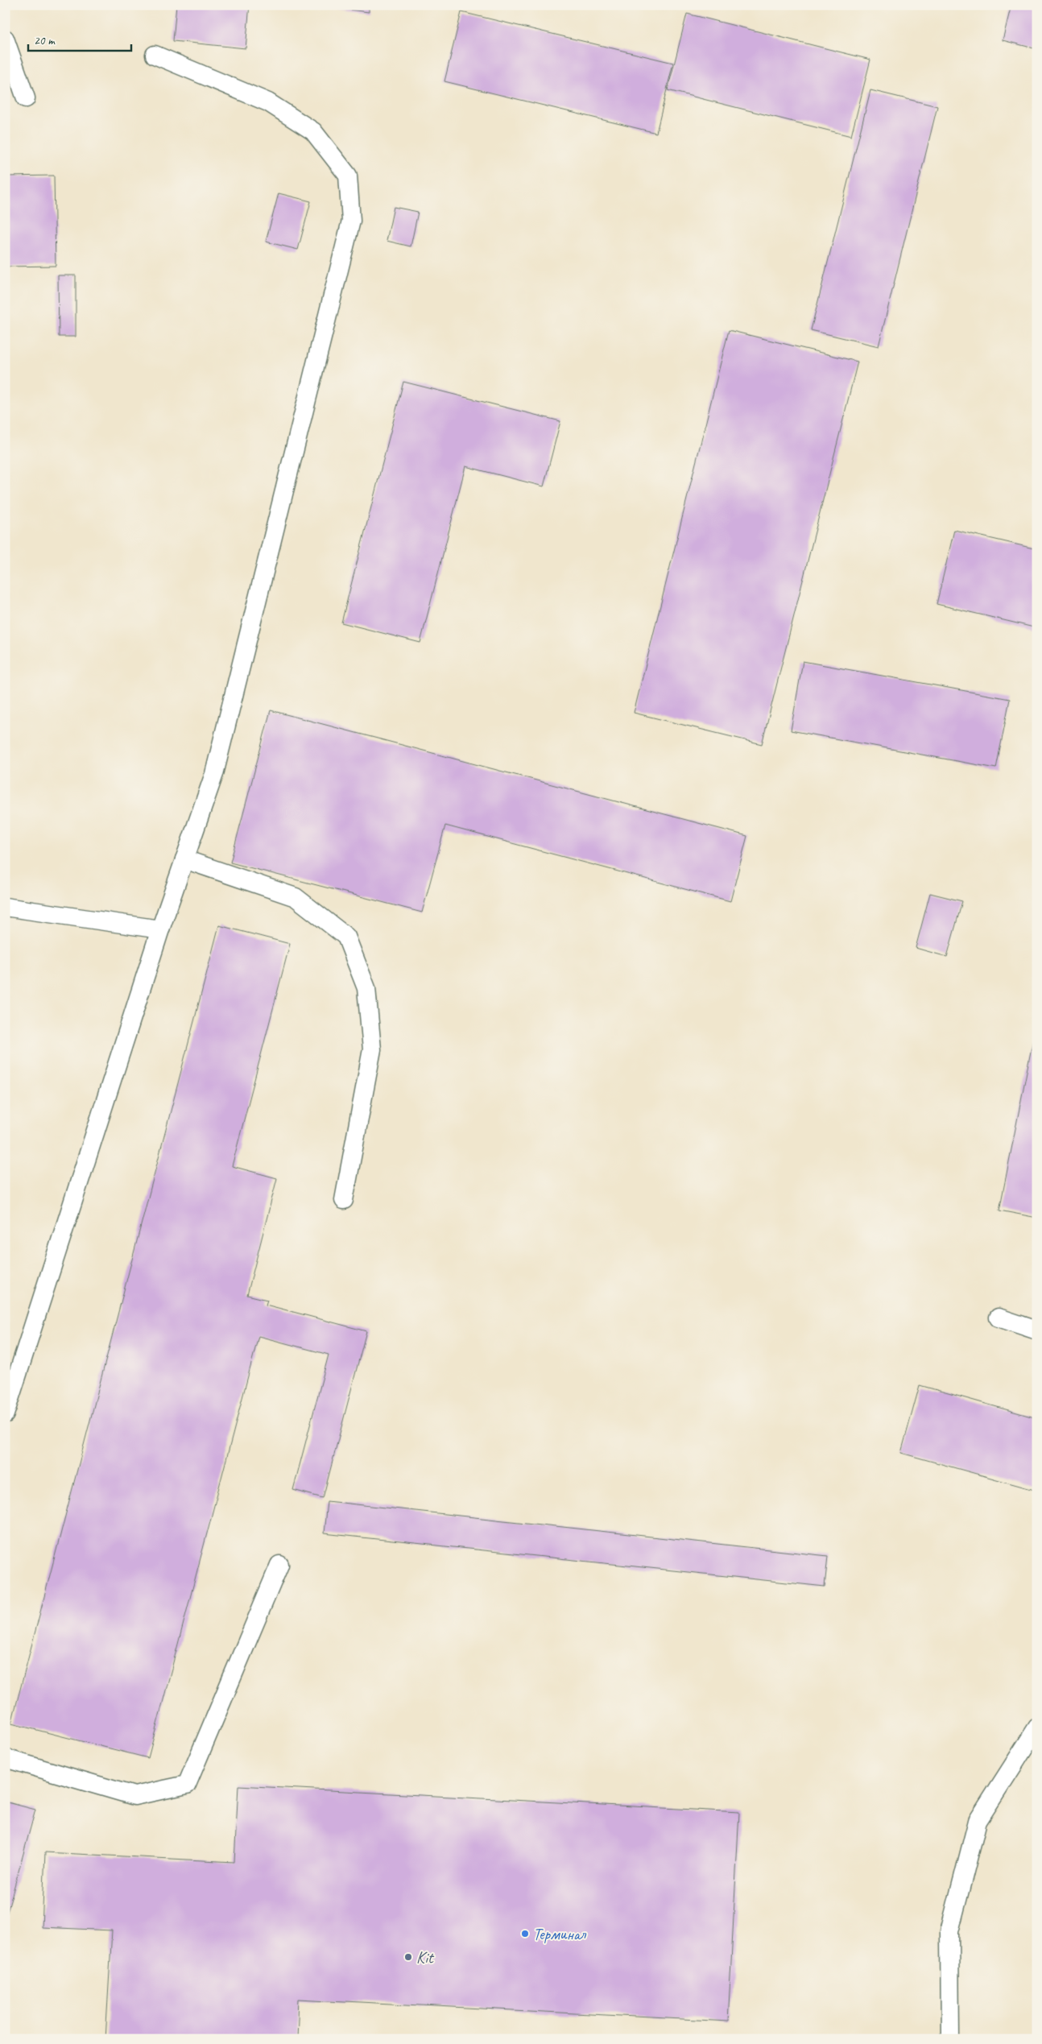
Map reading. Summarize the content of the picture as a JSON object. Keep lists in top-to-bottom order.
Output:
{
  "places": ["Терминал", "Kit"],
  "scale_bar": "20 m"
}
